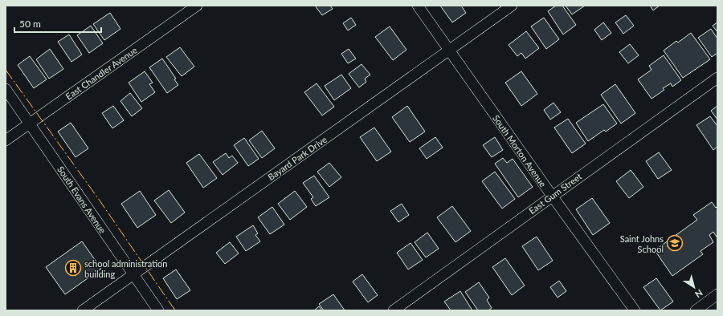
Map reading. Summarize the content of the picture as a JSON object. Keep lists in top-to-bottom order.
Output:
{
  "streets": {
    "street": [
      "East Chandler Avenue",
      "South Morton Avenue",
      "Bayard Park Drive",
      "East Gum Street",
      "South Evans Avenue"
    ]
  },
  "crossings": [
    ["East Chandler Avenue", "South Evans Avenue"],
    ["South Morton Avenue", "Bayard Park Drive"],
    ["South Morton Avenue", "East Gum Street"],
    ["Bayard Park Drive", "South Evans Avenue"]
  ],
  "places": {
    "school or university": ["Saint Johns School"],
    "building": ["school administration building"]
  },
  "scale_bar": "50 m",
  "north": "bottom right"
}
